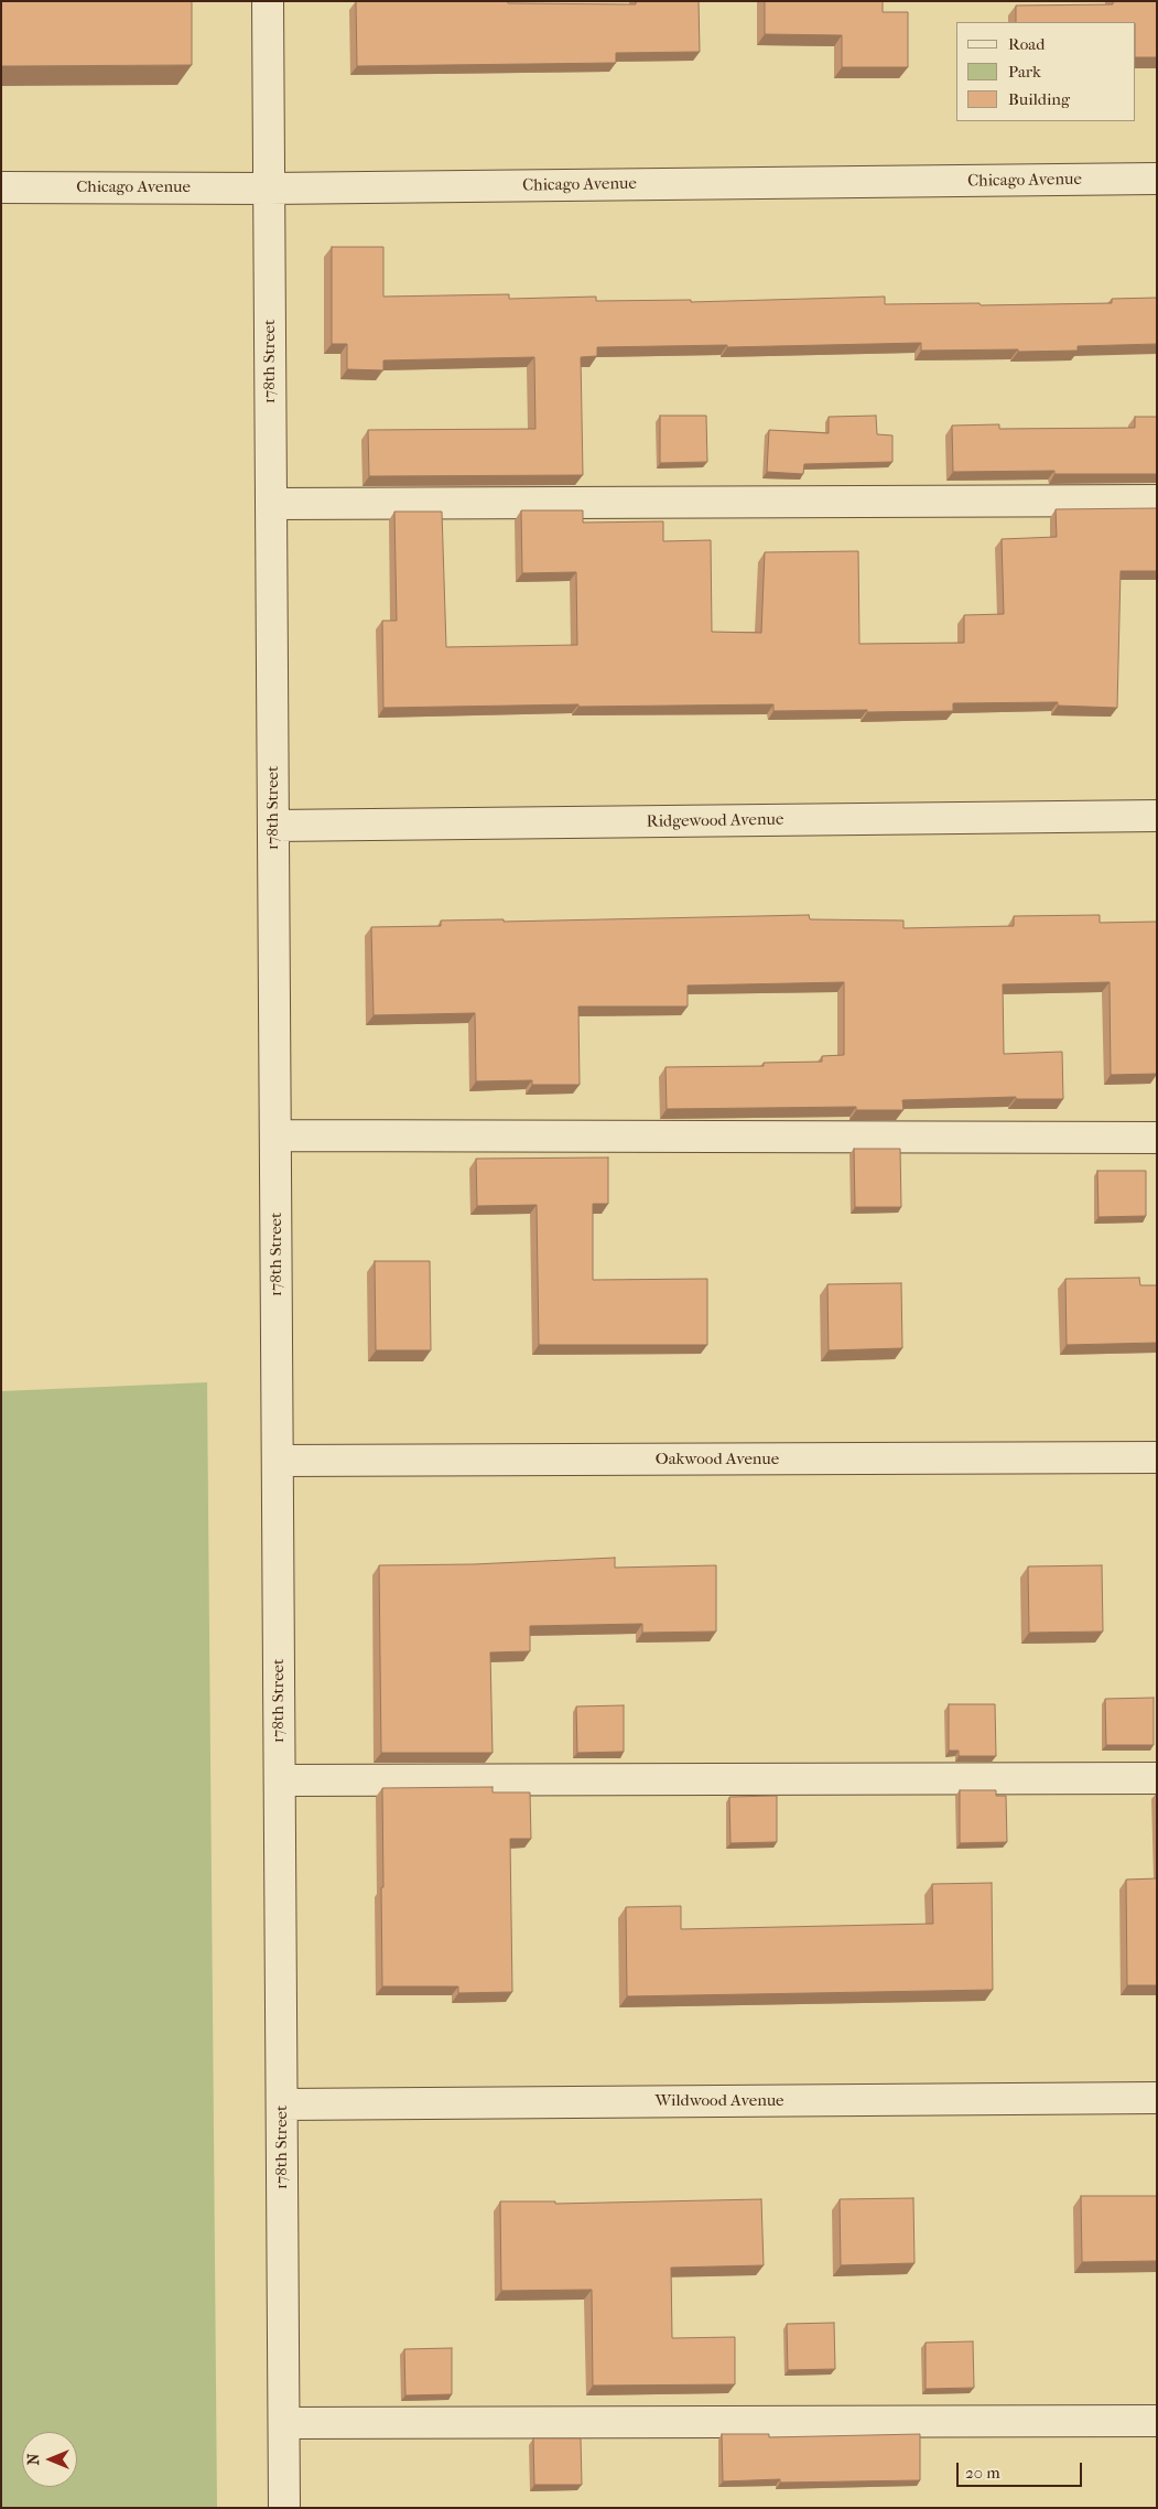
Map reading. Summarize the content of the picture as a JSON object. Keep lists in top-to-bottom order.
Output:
{
  "streets": {
    "street": [
      "Chicago Avenue",
      "178th Street",
      "Ridgewood Avenue",
      "Oakwood Avenue",
      "Wildwood Avenue"
    ]
  },
  "crossings": [
    ["Chicago Avenue", "178th Street"],
    ["178th Street", "Ridgewood Avenue"],
    ["178th Street", "Oakwood Avenue"],
    ["178th Street", "Wildwood Avenue"]
  ],
  "legend": ["Road", "Park", "Building"],
  "scale_bar": "20 m",
  "north": "left"
}
